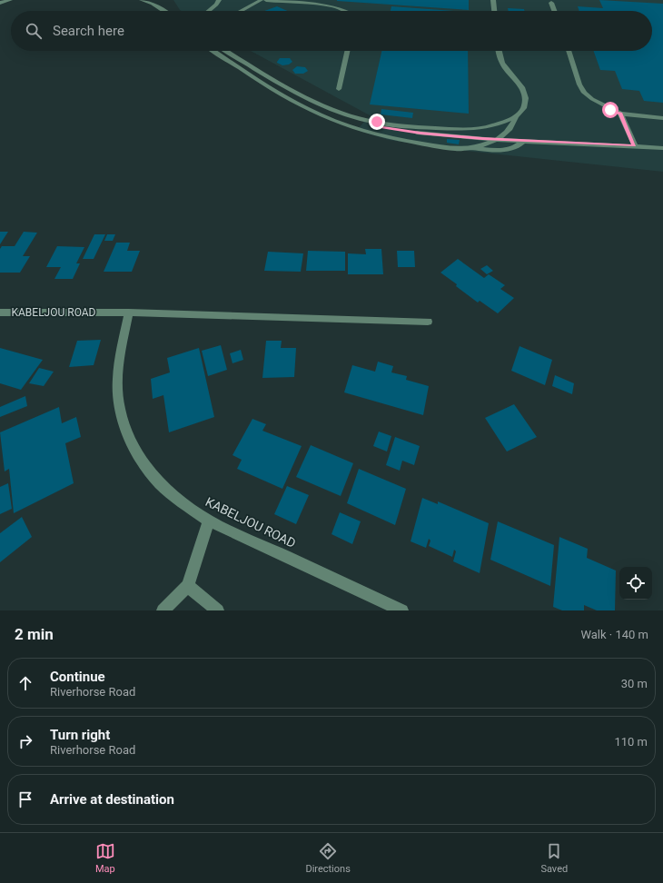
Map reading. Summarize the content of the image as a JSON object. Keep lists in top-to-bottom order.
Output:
{
  "streets": {
    "street": ["KABELJOU ROAD"]
  },
  "page": {
    "search": "Search here",
    "heading": ["2 min", "Walk · 140 m"],
    "list": [
      ["Continue", "Riverhorse Road", "30 m"],
      ["Turn right", "Riverhorse Road", "110 m"],
      "Arrive at destination"
    ],
    "nav": ["Map", "Directions", "Saved"]
  }
}
